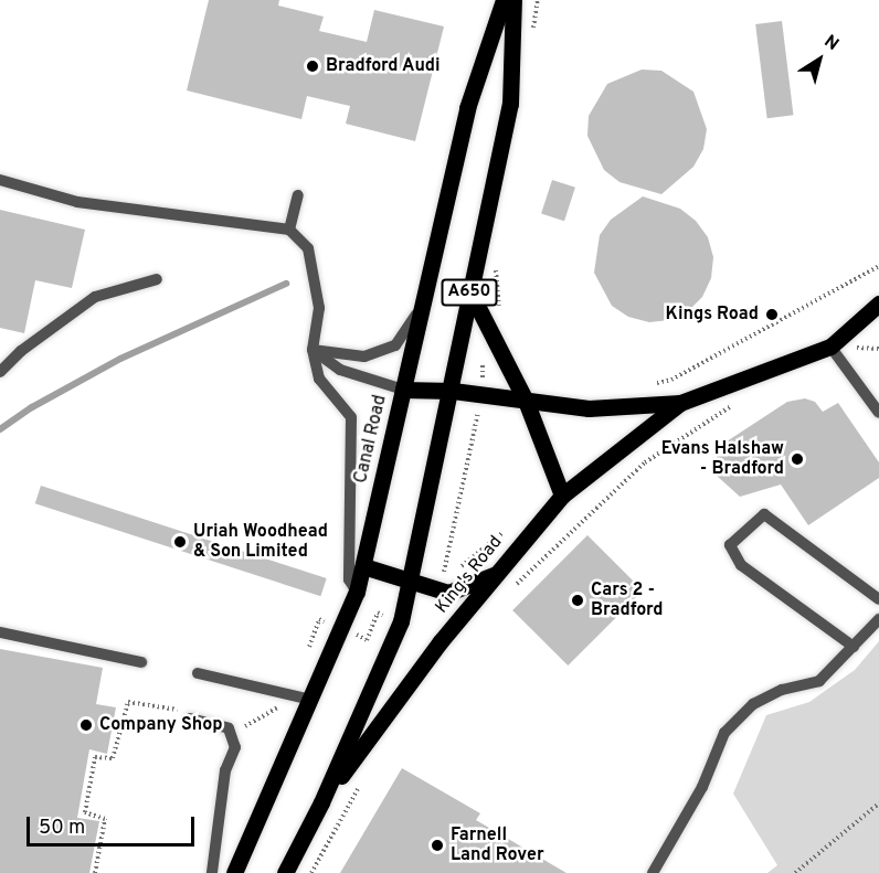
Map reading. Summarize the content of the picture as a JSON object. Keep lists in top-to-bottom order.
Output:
{
  "streets": {
    "main road": ["A650", "Canal Road", "King's Road"]
  },
  "crossings": [
    ["A650", "King's Road"],
    ["Canal Road", "King's Road"]
  ],
  "places": [
    "Bradford Audi",
    "Kings Road",
    "Evans Halshaw - Bradford",
    "Uriah Woodhead & Son Limited",
    "Cars 2 - Bradford",
    "Company Shop",
    "Farnell Land Rover"
  ],
  "scale_bar": "50 m",
  "north": "top right"
}
